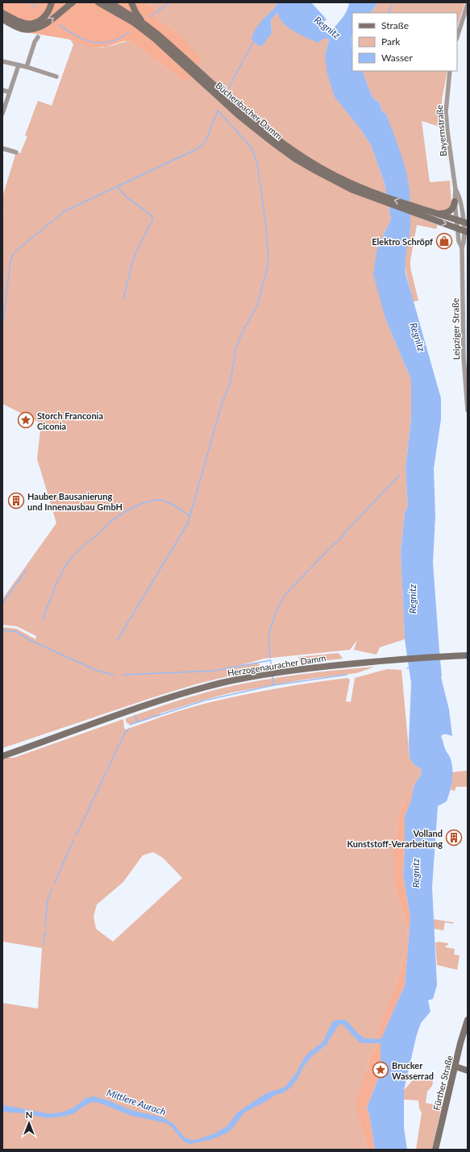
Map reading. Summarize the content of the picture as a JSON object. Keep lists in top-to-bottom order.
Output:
{
  "streets": {
    "main road": ["Büchenbacher Damm", "Herzogenauracher Damm", "Fürther Straße"],
    "street": ["Bayernstraße", "Leipziger Straße"]
  },
  "crossings": [
    ["Büchenbacher Damm", "Bayernstraße"],
    ["Büchenbacher Damm", "Leipziger Straße"]
  ],
  "water": ["Regnitz", "Mittlere Aurach"],
  "places": {
    "shop": ["Elektro Schröpf"],
    "place": ["Storch Franconia Ciconia", "Brucker Wasserrad"],
    "building": ["Hauber Bausanierung und Innenausbau GmbH", "Volland Kunststoff-Verarbeitung"]
  },
  "legend": ["Straße", "Park", "Wasser"],
  "north": "top"
}
